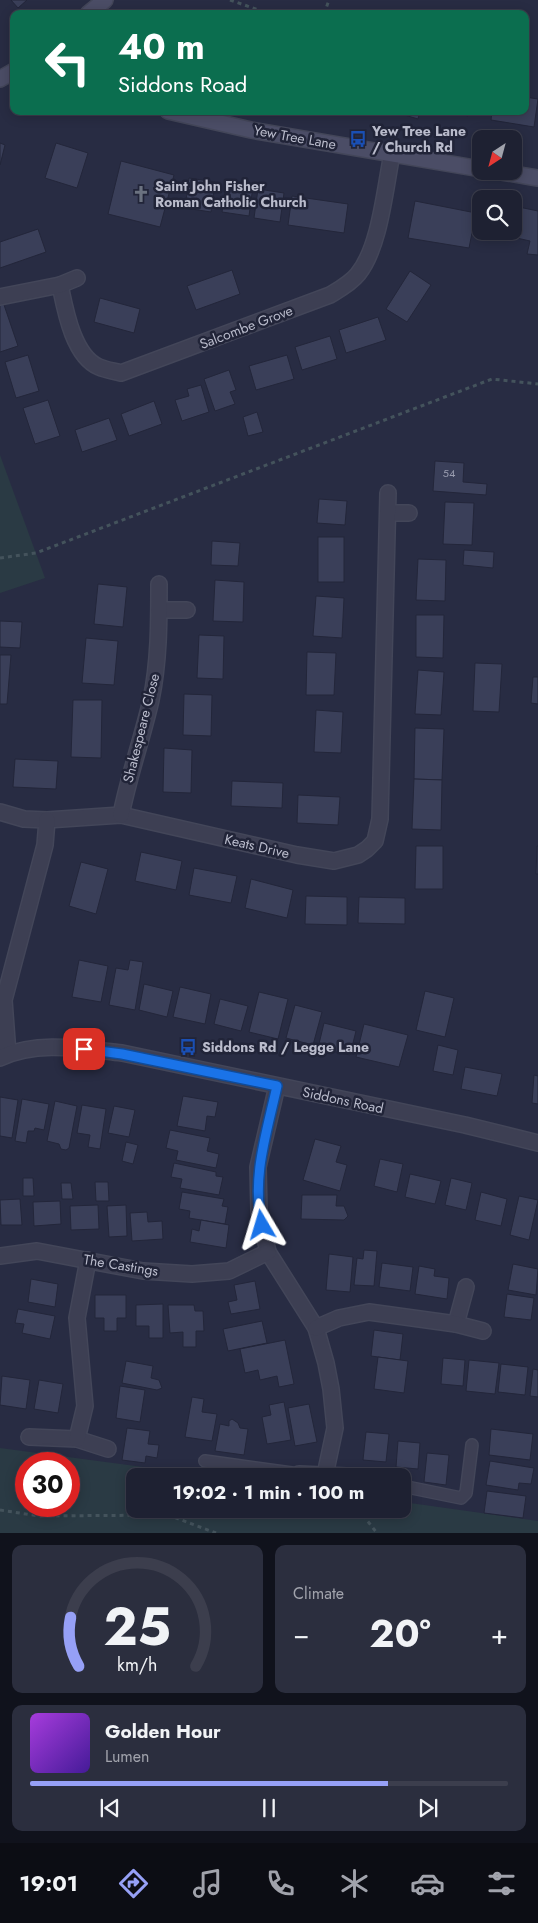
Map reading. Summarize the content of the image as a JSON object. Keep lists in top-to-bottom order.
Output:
{
  "streets": {
    "main road": ["Yew Tree Lane"],
    "street": [
      "Salcombe Grove",
      "Shakespeare Close",
      "Keats Drive",
      "Siddons Road",
      "The Castings"
    ]
  },
  "crossings": [
    ["Yew Tree Lane", "Salcombe Grove"],
    ["Shakespeare Close", "Keats Drive"]
  ],
  "places": {
    "bus stop": ["Yew Tree Lane / Church Rd", "Siddons Rd / Legge Lane"],
    "church": ["Saint John Fisher Roman Catholic Church"]
  },
  "house_numbers": ["54"],
  "north": "bottom left",
  "page": {
    "turn": ["40 m", "Siddons Road"],
    "limit": "30",
    "trip": "19:02 · 1 min · 100 m",
    "tile": "Climate",
    "heat": ["−", "20°", "+"],
    "song": ["Golden Hour", "Lumen"],
    "tabs": "19:01",
    "gauge": ["25", "km/h"]
  }
}
